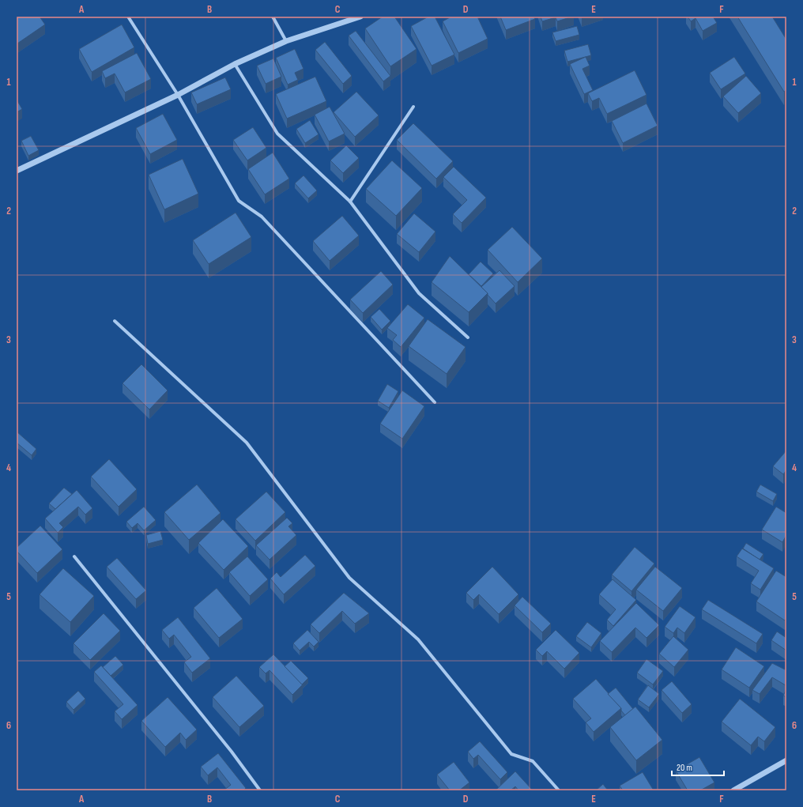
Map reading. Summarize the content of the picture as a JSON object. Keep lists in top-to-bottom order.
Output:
{
  "scale_bar": "20 m",
  "grid": {
    "columns": [
      "A",
      "B",
      "C",
      "D",
      "E",
      "F"
    ],
    "rows": [
      "1",
      "2",
      "3",
      "4",
      "5",
      "6"
    ]
  }
}
